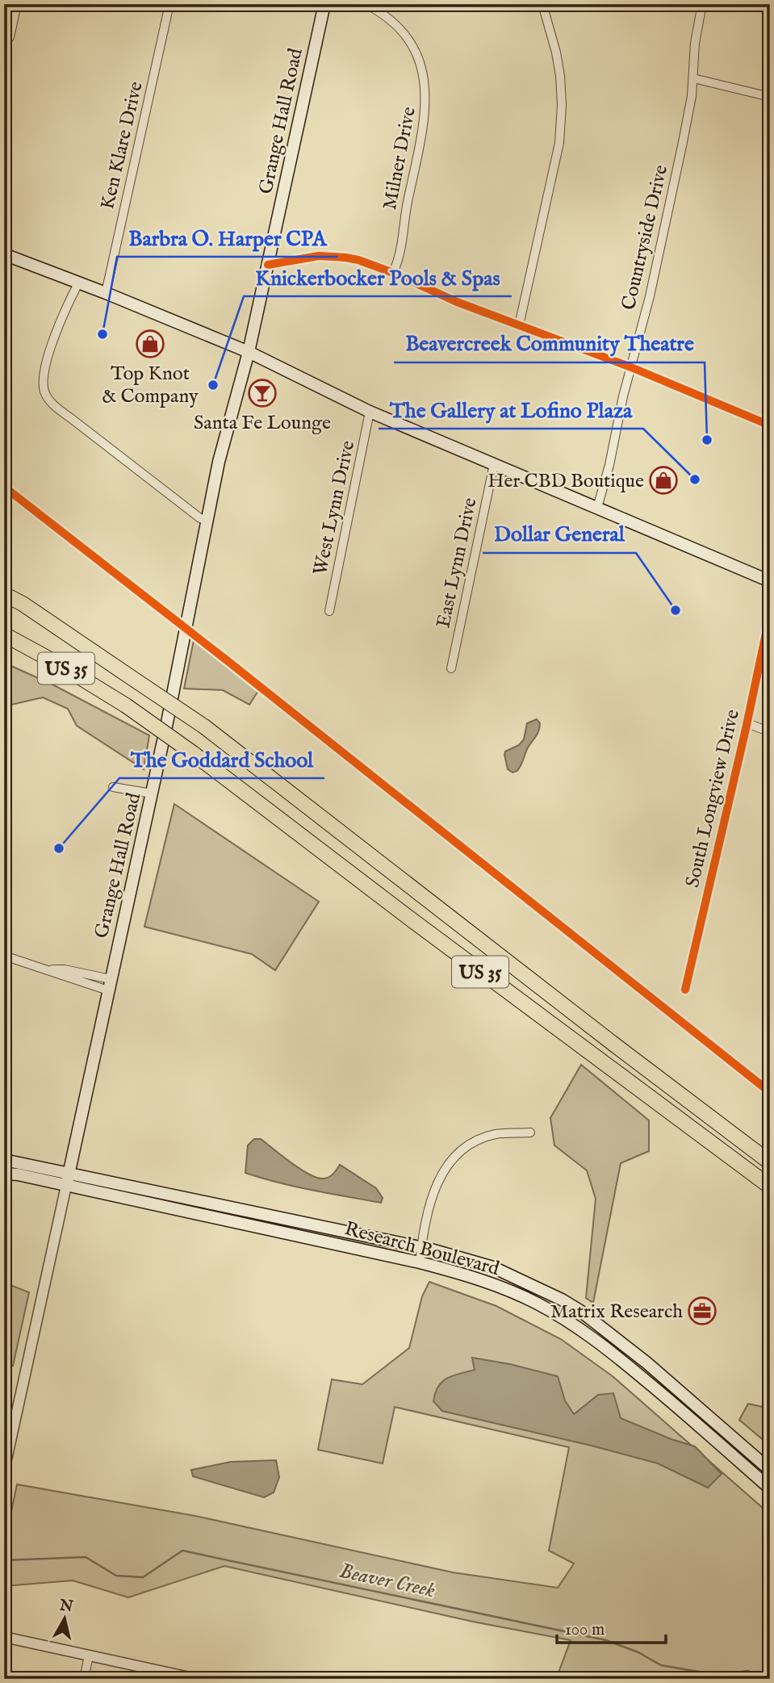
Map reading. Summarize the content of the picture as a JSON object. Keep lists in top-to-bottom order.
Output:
{
  "streets": {
    "highway": ["US 35"],
    "main road": ["Grange Hall Road", "Research Boulevard"],
    "street": [
      "Ken Klare Drive",
      "Milner Drive",
      "Countryside Drive",
      "West Lynn Drive",
      "East Lynn Drive",
      "South Longview Drive"
    ]
  },
  "crossings": [
    ["Grange Hall Road", "Research Boulevard"]
  ],
  "water": ["Beaver Creek"],
  "places": {
    "other": [
      "Barbra O. Harper CPA",
      "Knickerbocker Pools & Spas",
      "Beavercreek Community Theatre",
      "The Gallery at Lofino Plaza",
      "Dollar General",
      "The Goddard School"
    ],
    "shop": ["Top Knot & Company", "Her CBD Boutique"],
    "bar": ["Santa Fe Lounge"],
    "office": ["Matrix Research"]
  },
  "scale_bar": "100 m",
  "north": "top"
}
